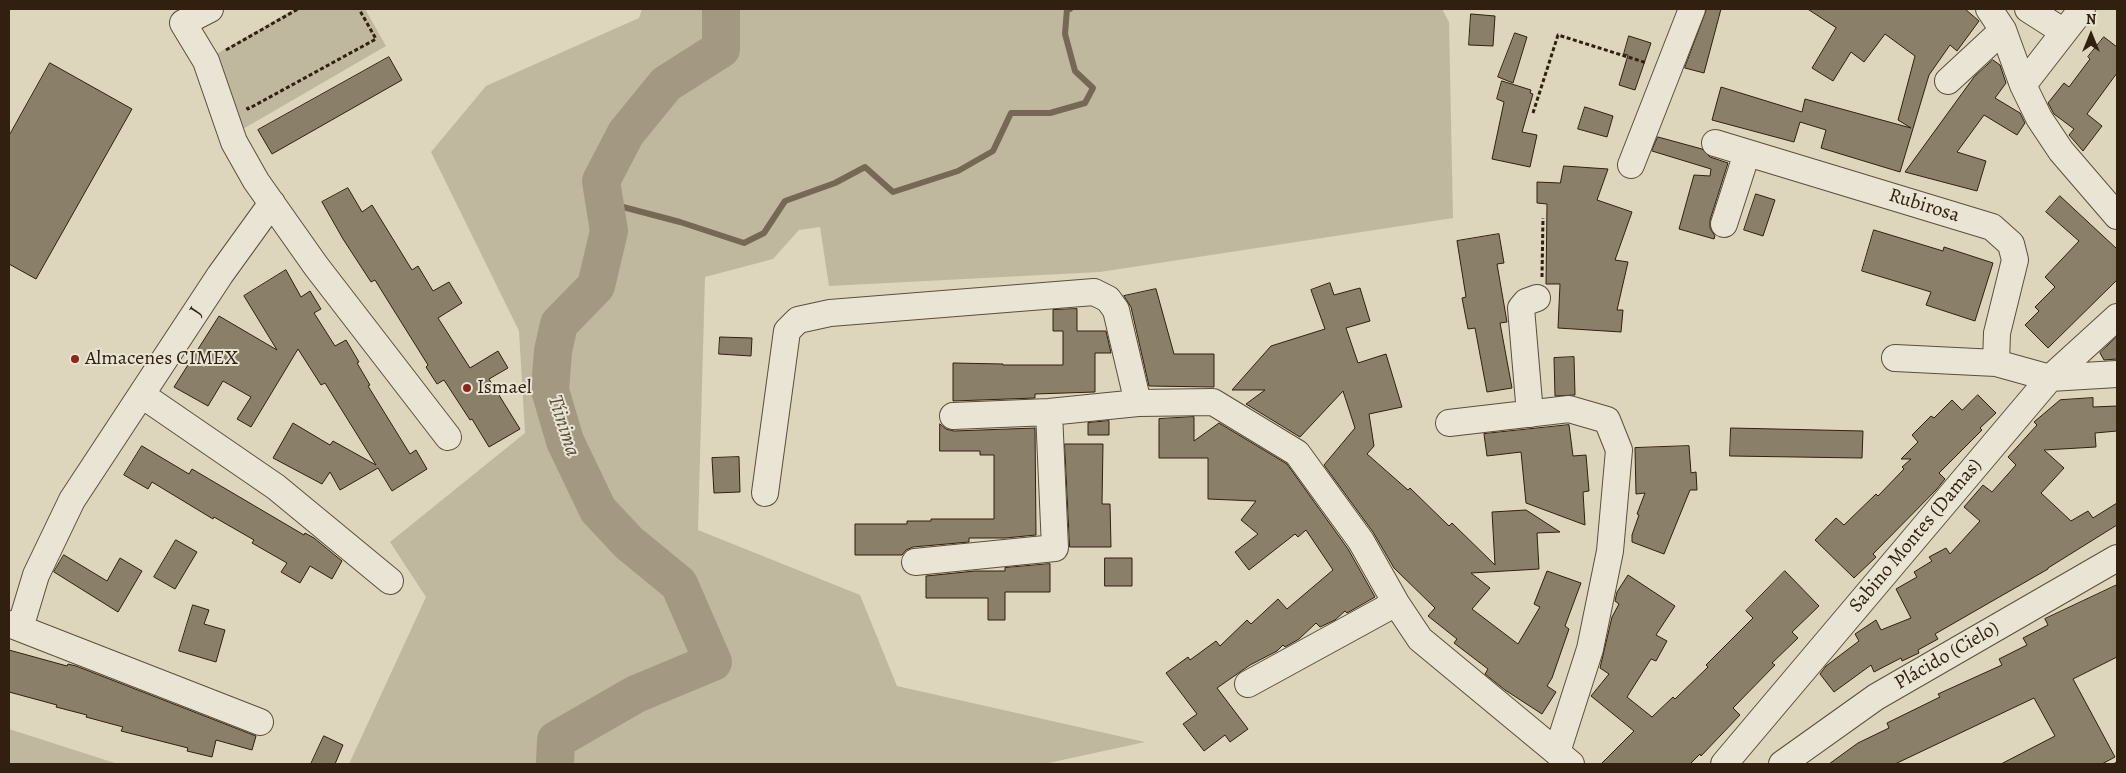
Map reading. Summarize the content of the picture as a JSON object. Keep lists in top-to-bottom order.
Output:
{
  "streets": {
    "street": [
      "Rubirosa",
      "J",
      "Sabino Montes (Damas)",
      "Plácido (Cielo)"
    ]
  },
  "water": ["Tíinima"],
  "places": ["Almacenes CIMEX", "Ismael"],
  "north": "top"
}
